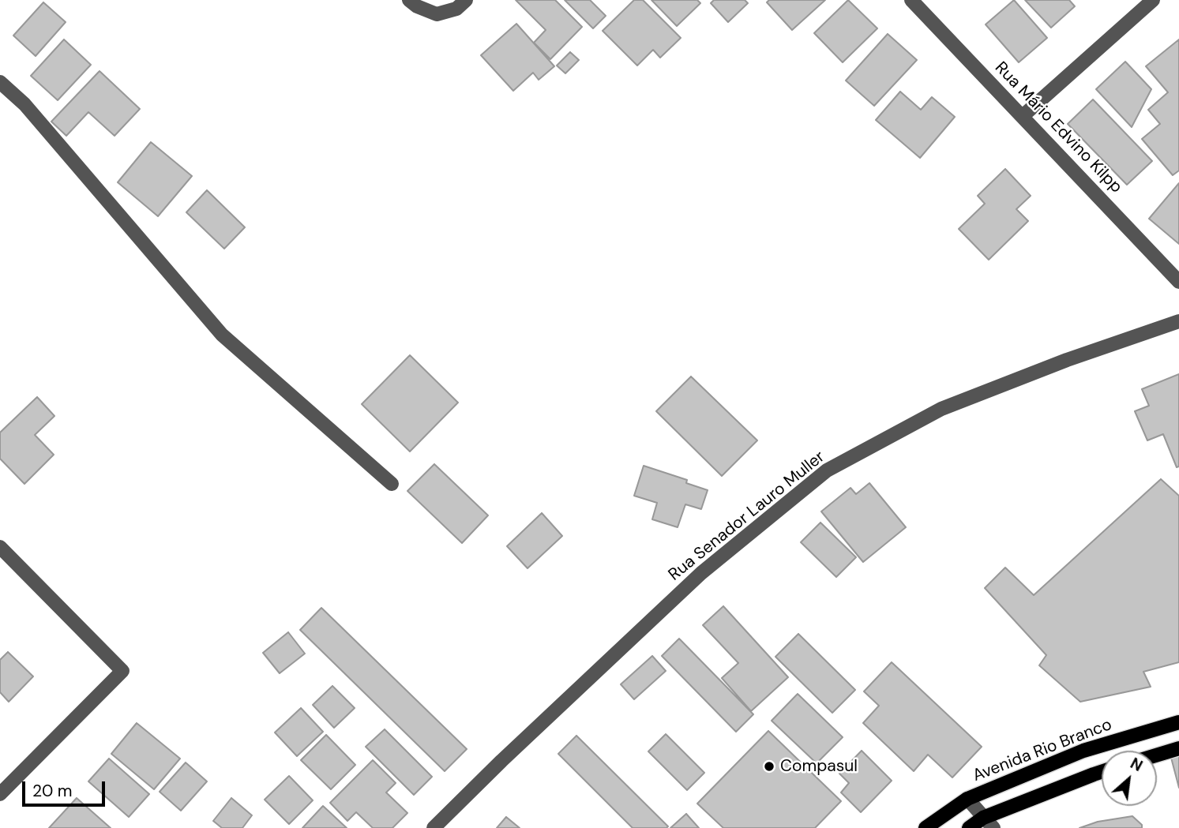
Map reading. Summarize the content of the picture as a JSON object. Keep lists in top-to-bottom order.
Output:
{
  "streets": {
    "main road": ["Avenida Rio Branco"],
    "street": ["Rua Mário Edvino Kilpp", "Rua Senador Lauro Muller"]
  },
  "places": ["Compasul"],
  "scale_bar": "20 m",
  "north": "top right"
}
